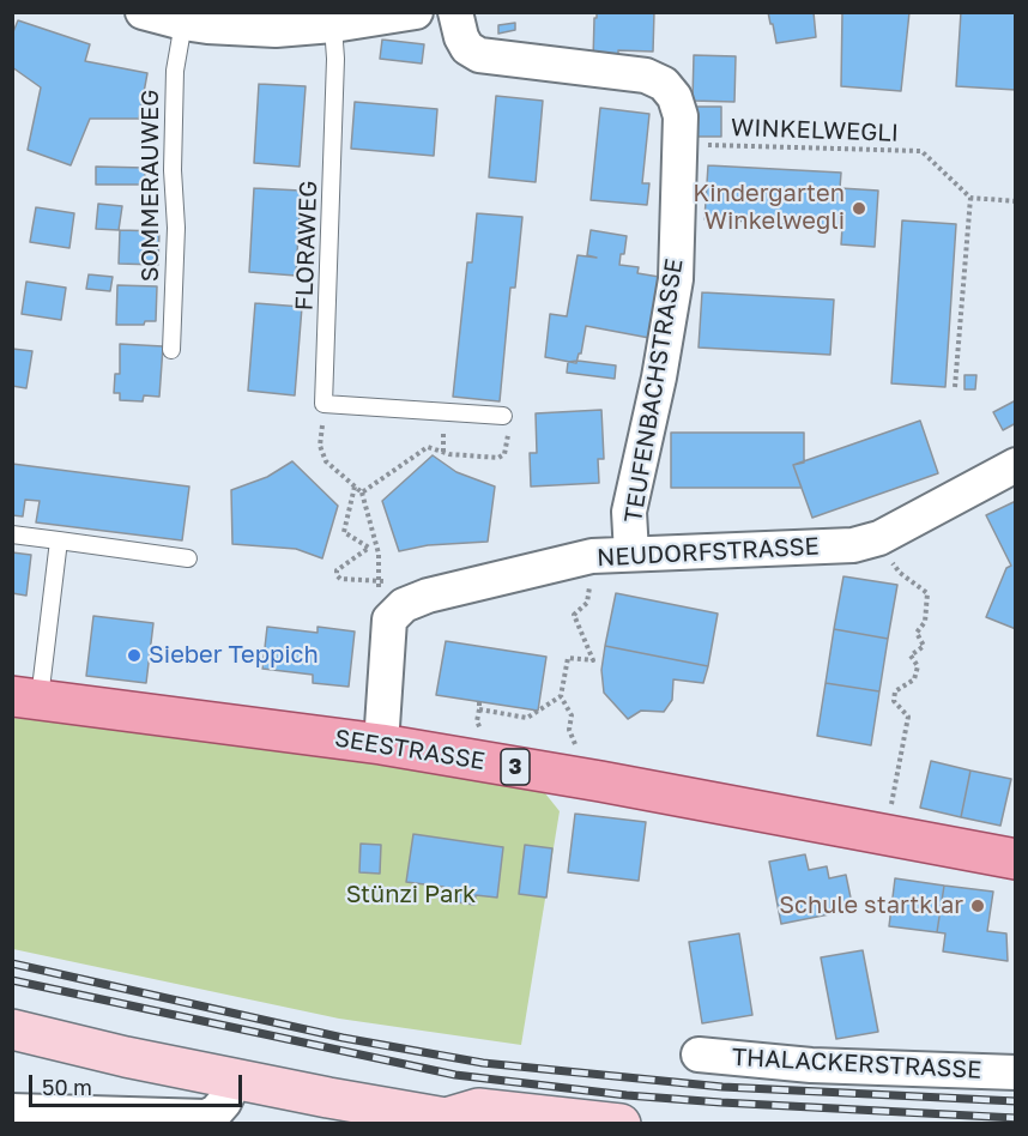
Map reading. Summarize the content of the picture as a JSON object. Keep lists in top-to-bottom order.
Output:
{
  "streets": {
    "main road": ["SEESTRASSE", "3"],
    "street": ["TEUFENBACHSTRASSE", "NEUDORFSTRASSE", "THALACKERSTRASSE"],
    "lane": ["SOMMERAUWEG", "FLORAWEG"],
    "path": ["WINKELWEGLI"]
  },
  "crossings": [
    ["WINKELWEGLI", "TEUFENBACHSTRASSE"],
    ["TEUFENBACHSTRASSE", "NEUDORFSTRASSE"],
    ["NEUDORFSTRASSE", "SEESTRASSE"]
  ],
  "parks": ["Stünzi Park"],
  "places": ["Kindergarten Winkelwegli", "Sieber Teppich", "Schule startklar"],
  "scale_bar": "50 m"
}
